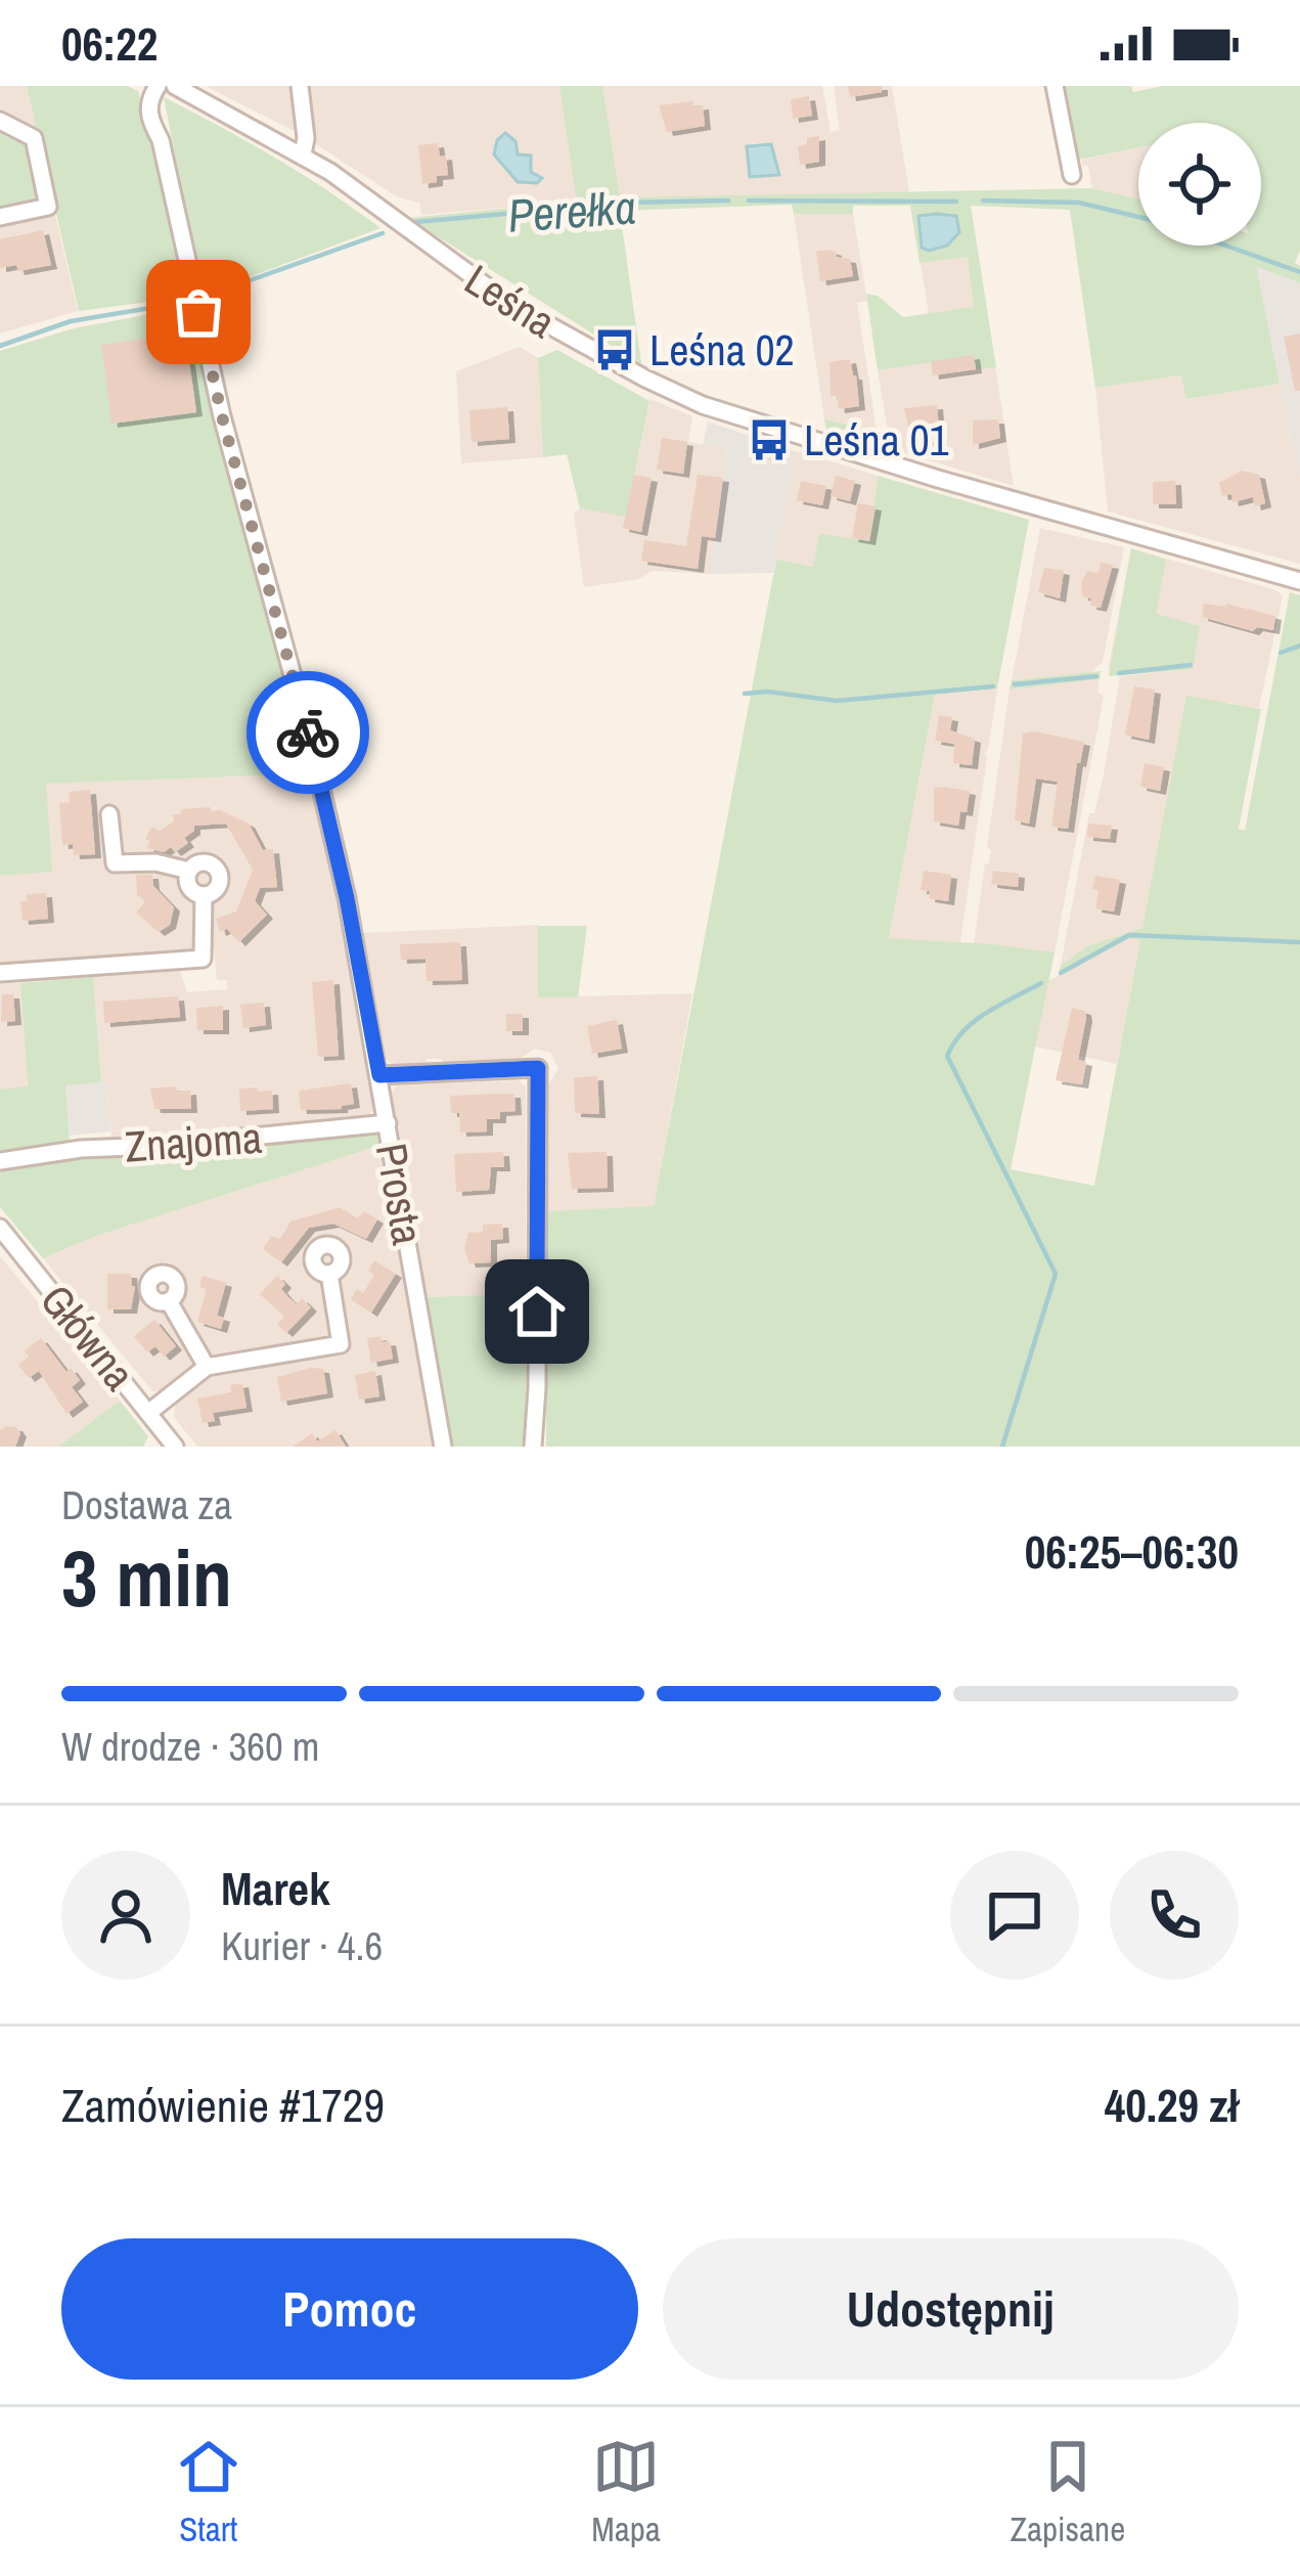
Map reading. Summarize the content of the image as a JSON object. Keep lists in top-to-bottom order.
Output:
{
  "streets": {
    "street": [
      "Leśna",
      "Znajoma",
      "Prosta",
      "Główna"
    ]
  },
  "crossings": [
    ["Znajoma", "Prosta"]
  ],
  "water": ["Perełka"],
  "places": {
    "bus stop": ["Leśna 02", "Leśna 01"]
  },
  "page": {
    "status": "06:22",
    "heading": ["3 min", "Dostawa za", "06:25–06:30"],
    "panel": [
      "Marek",
      "Kurier · 4.6",
      "Zamówienie #1729",
      "40.29 zł"
    ],
    "bar": "W drodze · 360 m",
    "buttons": ["Pomoc", "Udostępnij"],
    "tabs": ["Start", "Mapa", "Zapisane"]
  }
}
